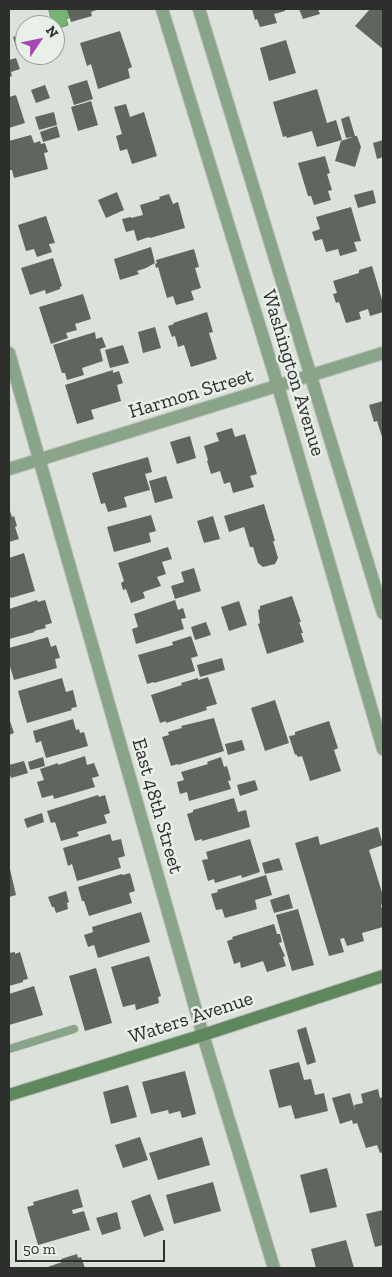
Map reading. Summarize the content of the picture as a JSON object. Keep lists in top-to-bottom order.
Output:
{
  "streets": {
    "main road": ["Waters Avenue"],
    "street": ["Washington Avenue", "Harmon Street", "East 48th Street"]
  },
  "crossings": [
    ["Washington Avenue", "Harmon Street"],
    ["Harmon Street", "East 48th Street"],
    ["East 48th Street", "Waters Avenue"]
  ],
  "scale_bar": "50 m",
  "north": "top right"
}
